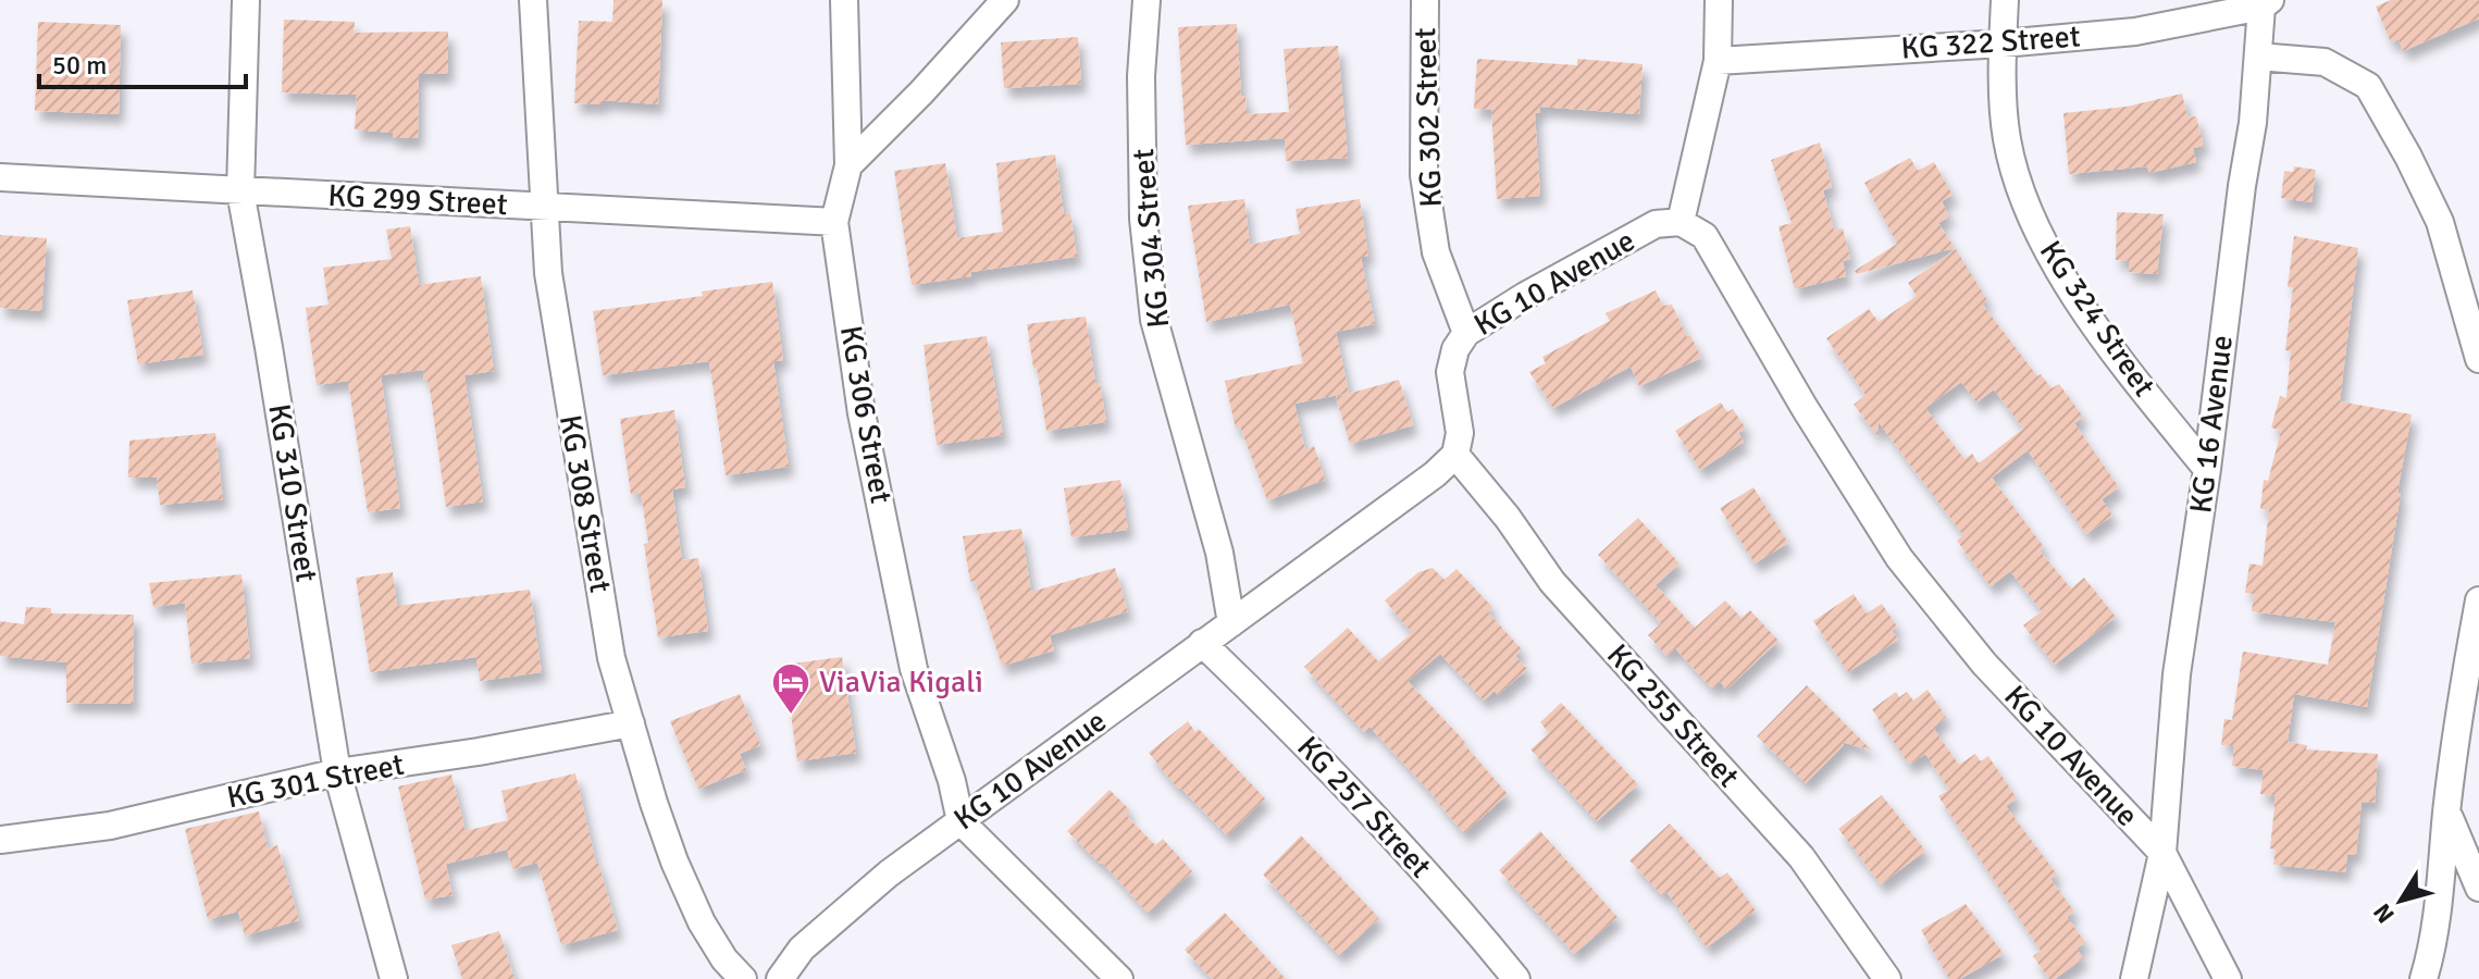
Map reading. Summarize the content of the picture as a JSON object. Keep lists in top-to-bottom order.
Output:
{
  "streets": {
    "street": [
      "KG 322 Street",
      "KG 302 Street",
      "KG 299 Street",
      "KG 304 Street",
      "KG 10 Avenue",
      "KG 324 Street",
      "KG 306 Street",
      "KG 16 Avenue",
      "KG 310 Street",
      "KG 308 Street",
      "KG 255 Street",
      "KG 301 Street",
      "KG 257 Street"
    ]
  },
  "crossings": [
    ["KG 322 Street", "KG 324 Street"],
    ["KG 322 Street", "KG 16 Avenue"],
    ["KG 302 Street", "KG 10 Avenue"],
    ["KG 299 Street", "KG 306 Street"],
    ["KG 299 Street", "KG 310 Street"],
    ["KG 299 Street", "KG 308 Street"],
    ["KG 304 Street", "KG 10 Avenue"],
    ["KG 10 Avenue", "KG 306 Street"],
    ["KG 10 Avenue", "KG 16 Avenue"],
    ["KG 10 Avenue", "KG 255 Street"],
    ["KG 10 Avenue", "KG 257 Street"],
    ["KG 324 Street", "KG 16 Avenue"],
    ["KG 310 Street", "KG 301 Street"],
    ["KG 308 Street", "KG 301 Street"]
  ],
  "places": {
    "hotel": ["ViaVia Kigali"]
  },
  "scale_bar": "50 m",
  "north": "bottom left"
}
